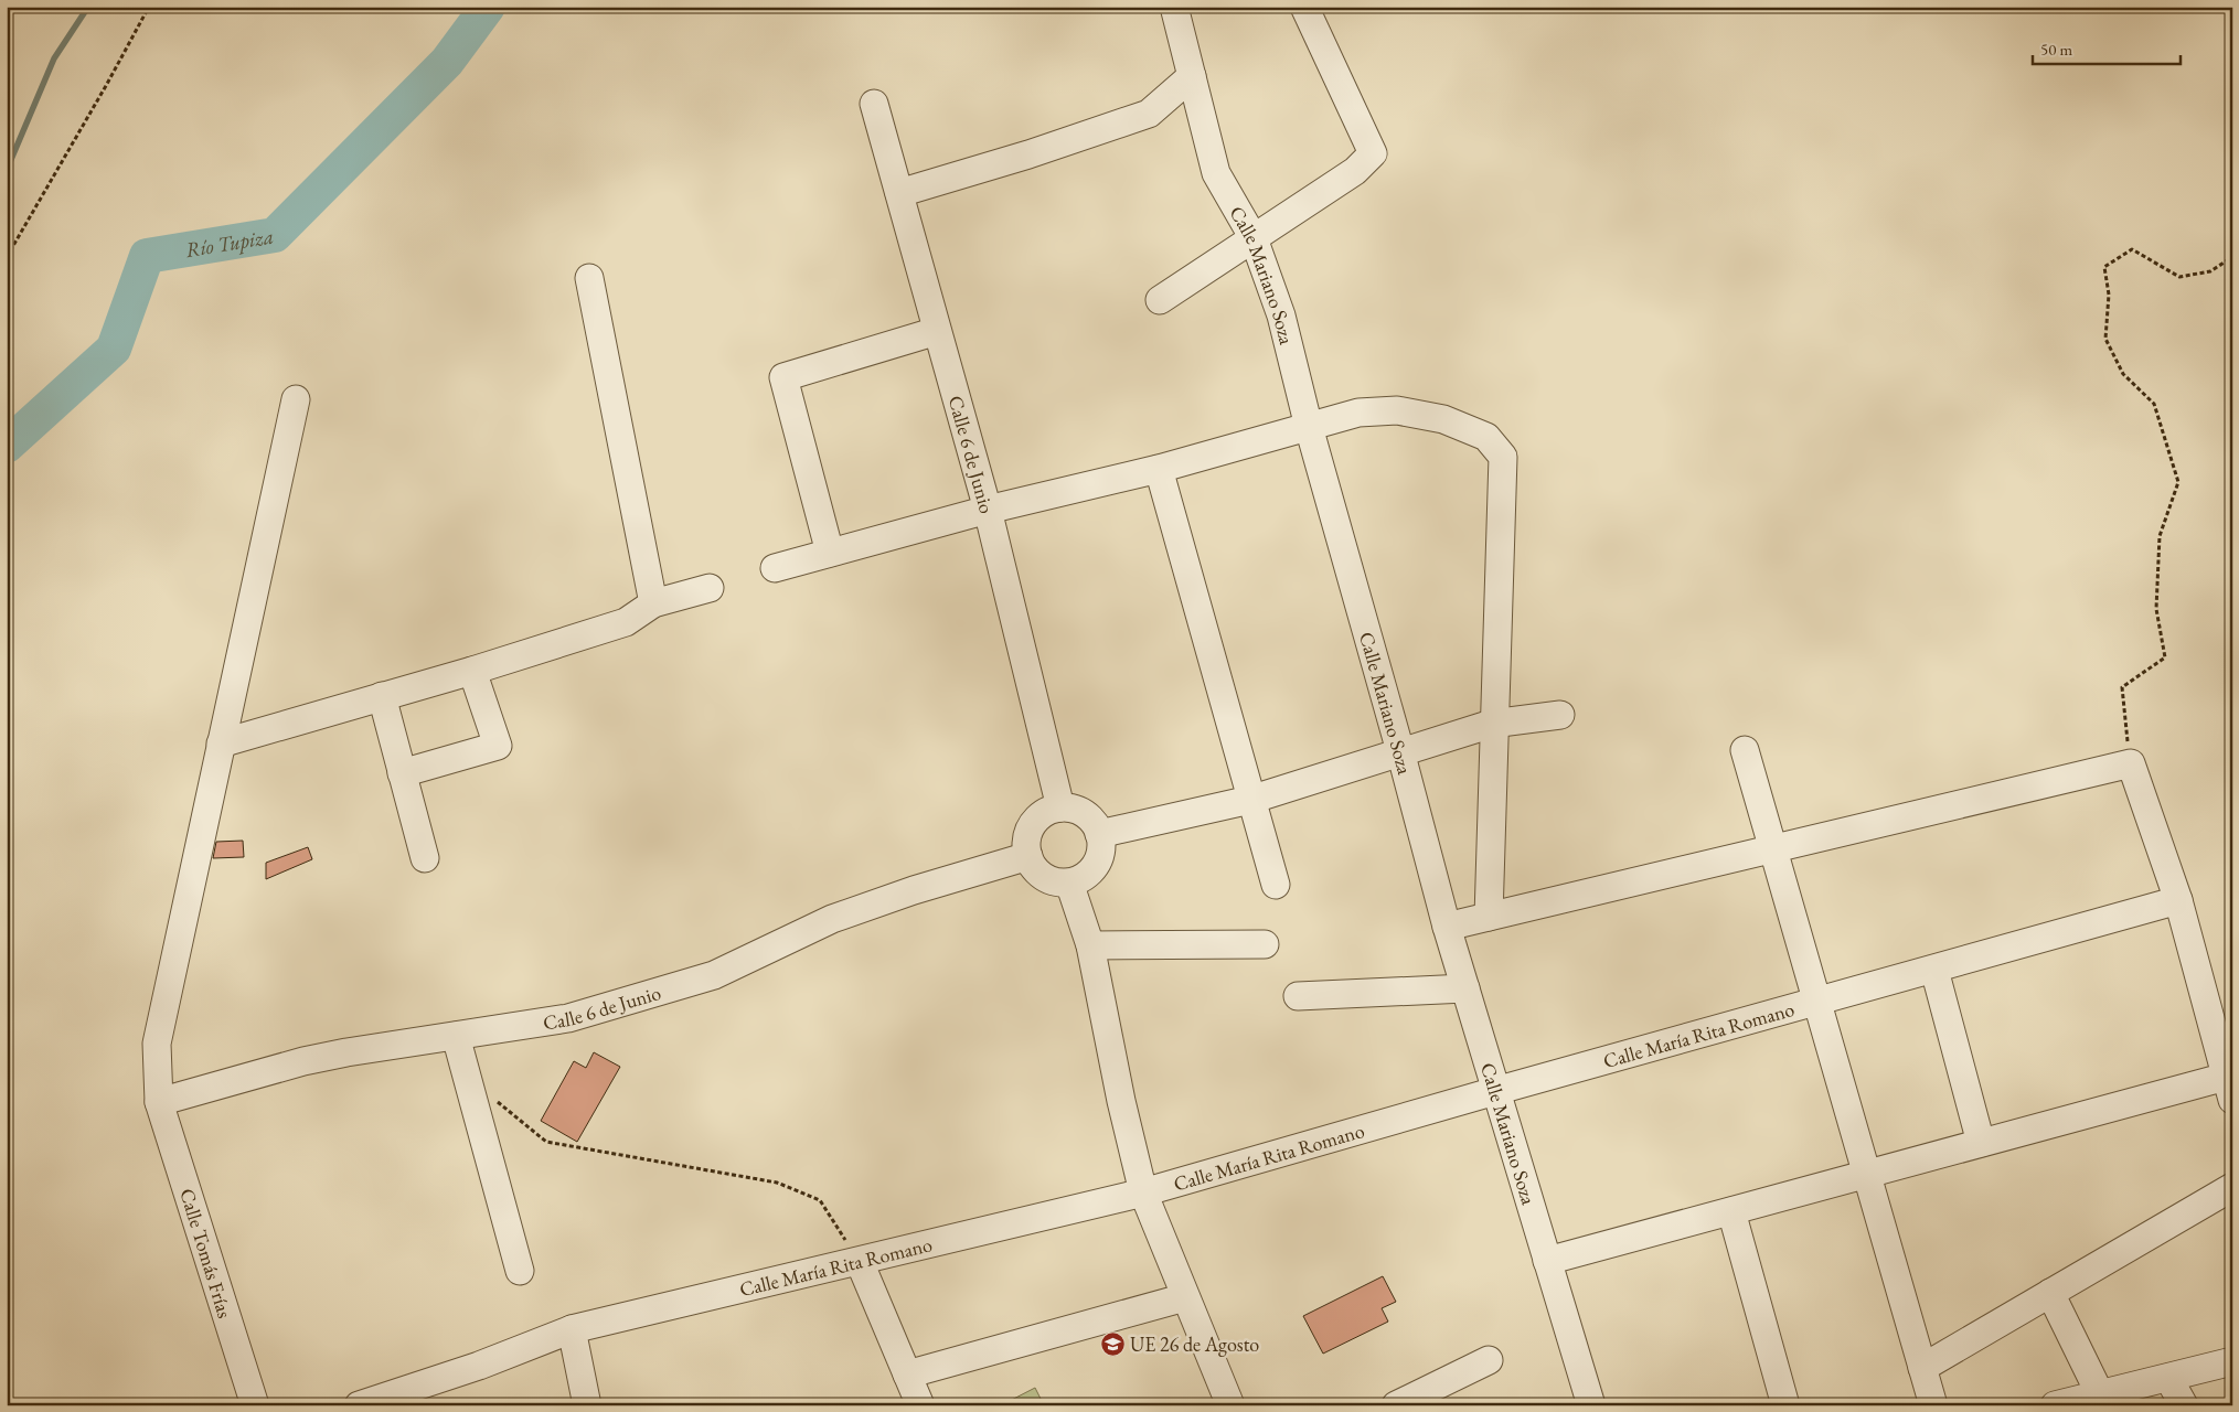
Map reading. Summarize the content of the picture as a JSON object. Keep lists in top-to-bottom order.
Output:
{
  "streets": {
    "street": [
      "Calle Mariano Soza",
      "Calle 6 de Junio",
      "Calle María Rita Romano",
      "Calle Tomás Frías"
    ]
  },
  "crossings": [
    ["Calle Mariano Soza", "Calle María Rita Romano"],
    ["Calle 6 de Junio", "Calle Tomás Frías"]
  ],
  "water": ["Río Tupiza"],
  "places": {
    "school or university": ["UE 26 de Agosto"]
  },
  "scale_bar": "50 m"
}
